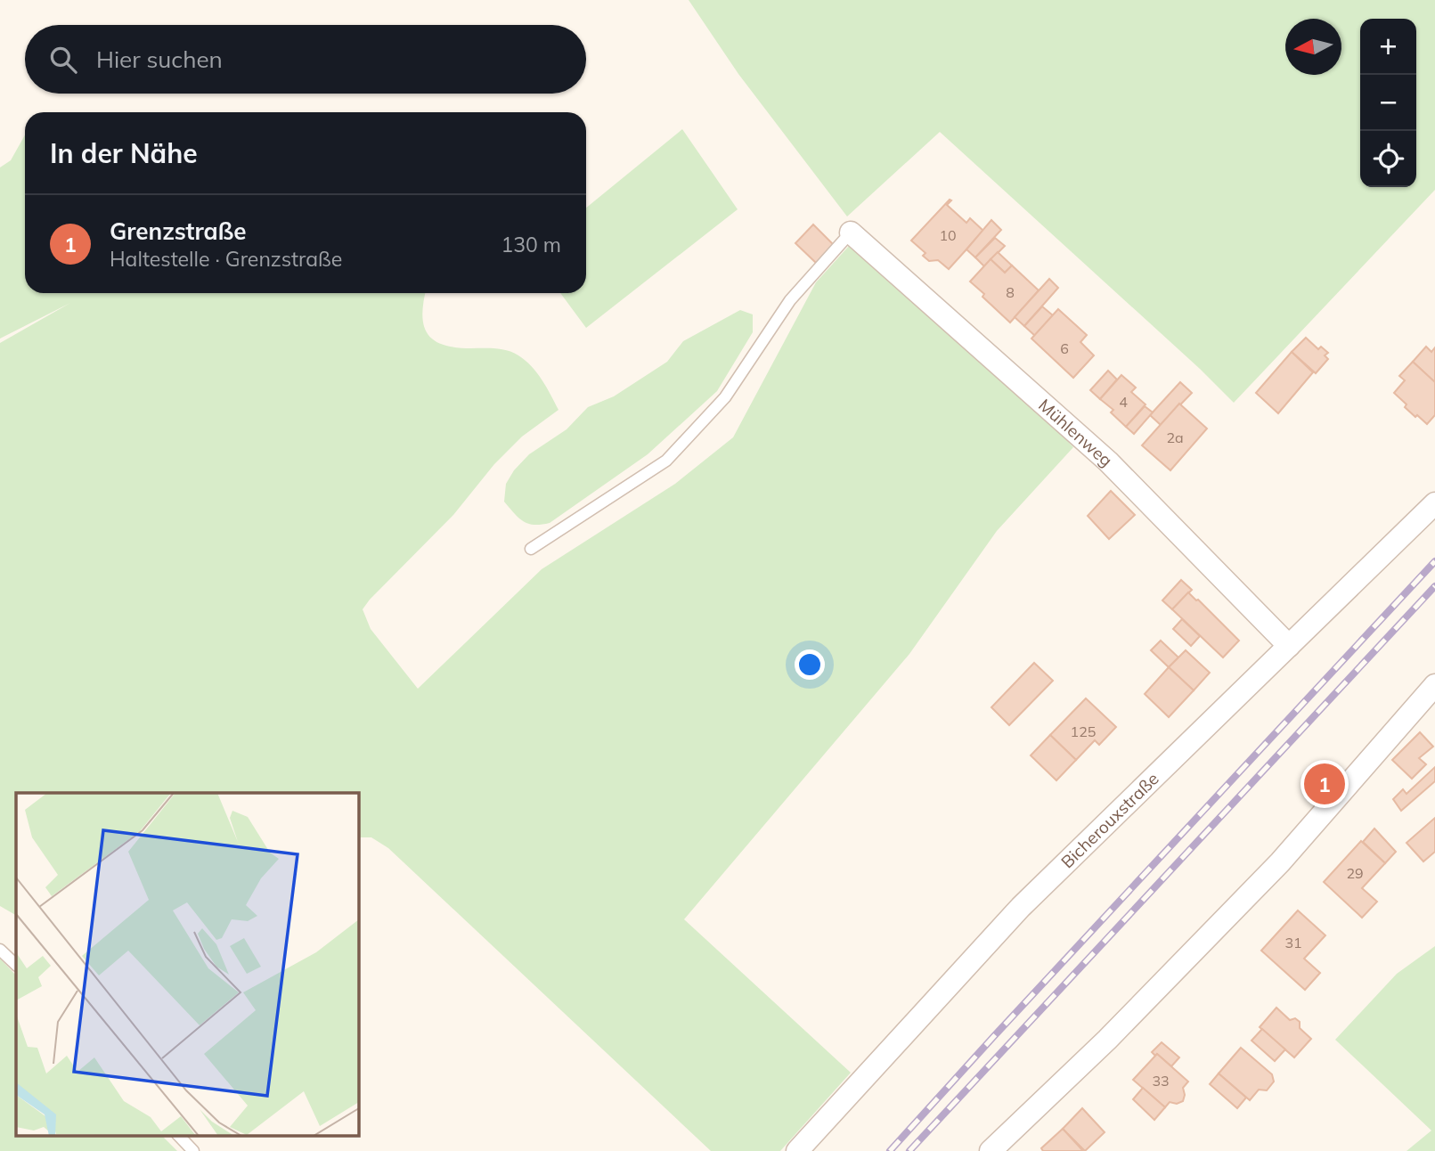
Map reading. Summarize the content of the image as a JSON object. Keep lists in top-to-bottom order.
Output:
{
  "streets": {
    "street": ["Mühlenweg", "Bicherouxstraße"]
  },
  "crossings": [
    ["Mühlenweg", "Bicherouxstraße"]
  ],
  "house_numbers": [
    "10",
    "8",
    "6",
    "4",
    "2a",
    "125",
    "29",
    "31",
    "33"
  ],
  "north": "left",
  "page": {
    "map_buttons": ["+", "−"],
    "search": "Hier suchen",
    "heading": "In der Nähe",
    "list": [
      {
        "mark": "1",
        "name": "Grenzstraße",
        "note": "Haltestelle · Grenzstraße",
        "value": "130 m"
      }
    ],
    "pins": "1"
  }
}
